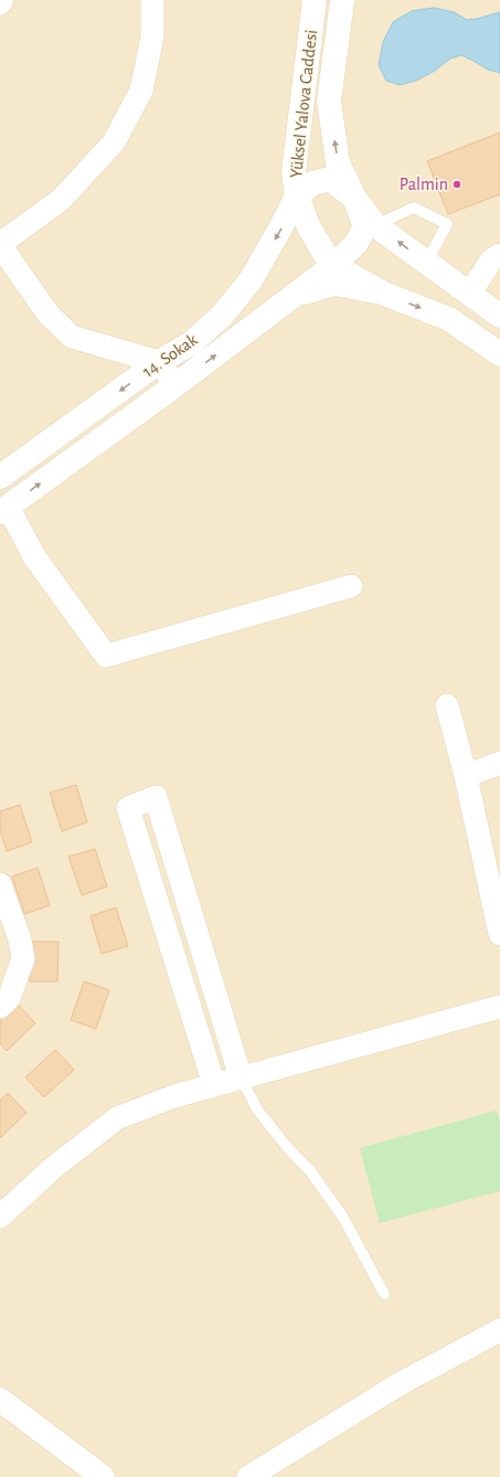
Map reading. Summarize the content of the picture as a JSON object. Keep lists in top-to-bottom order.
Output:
{
  "streets": {
    "street": ["Yüksel Yalova Caddesi", "14. Sokak"]
  },
  "crossings": [
    ["Yüksel Yalova Caddesi", "14. Sokak"]
  ],
  "places": ["Palmin"]
}
